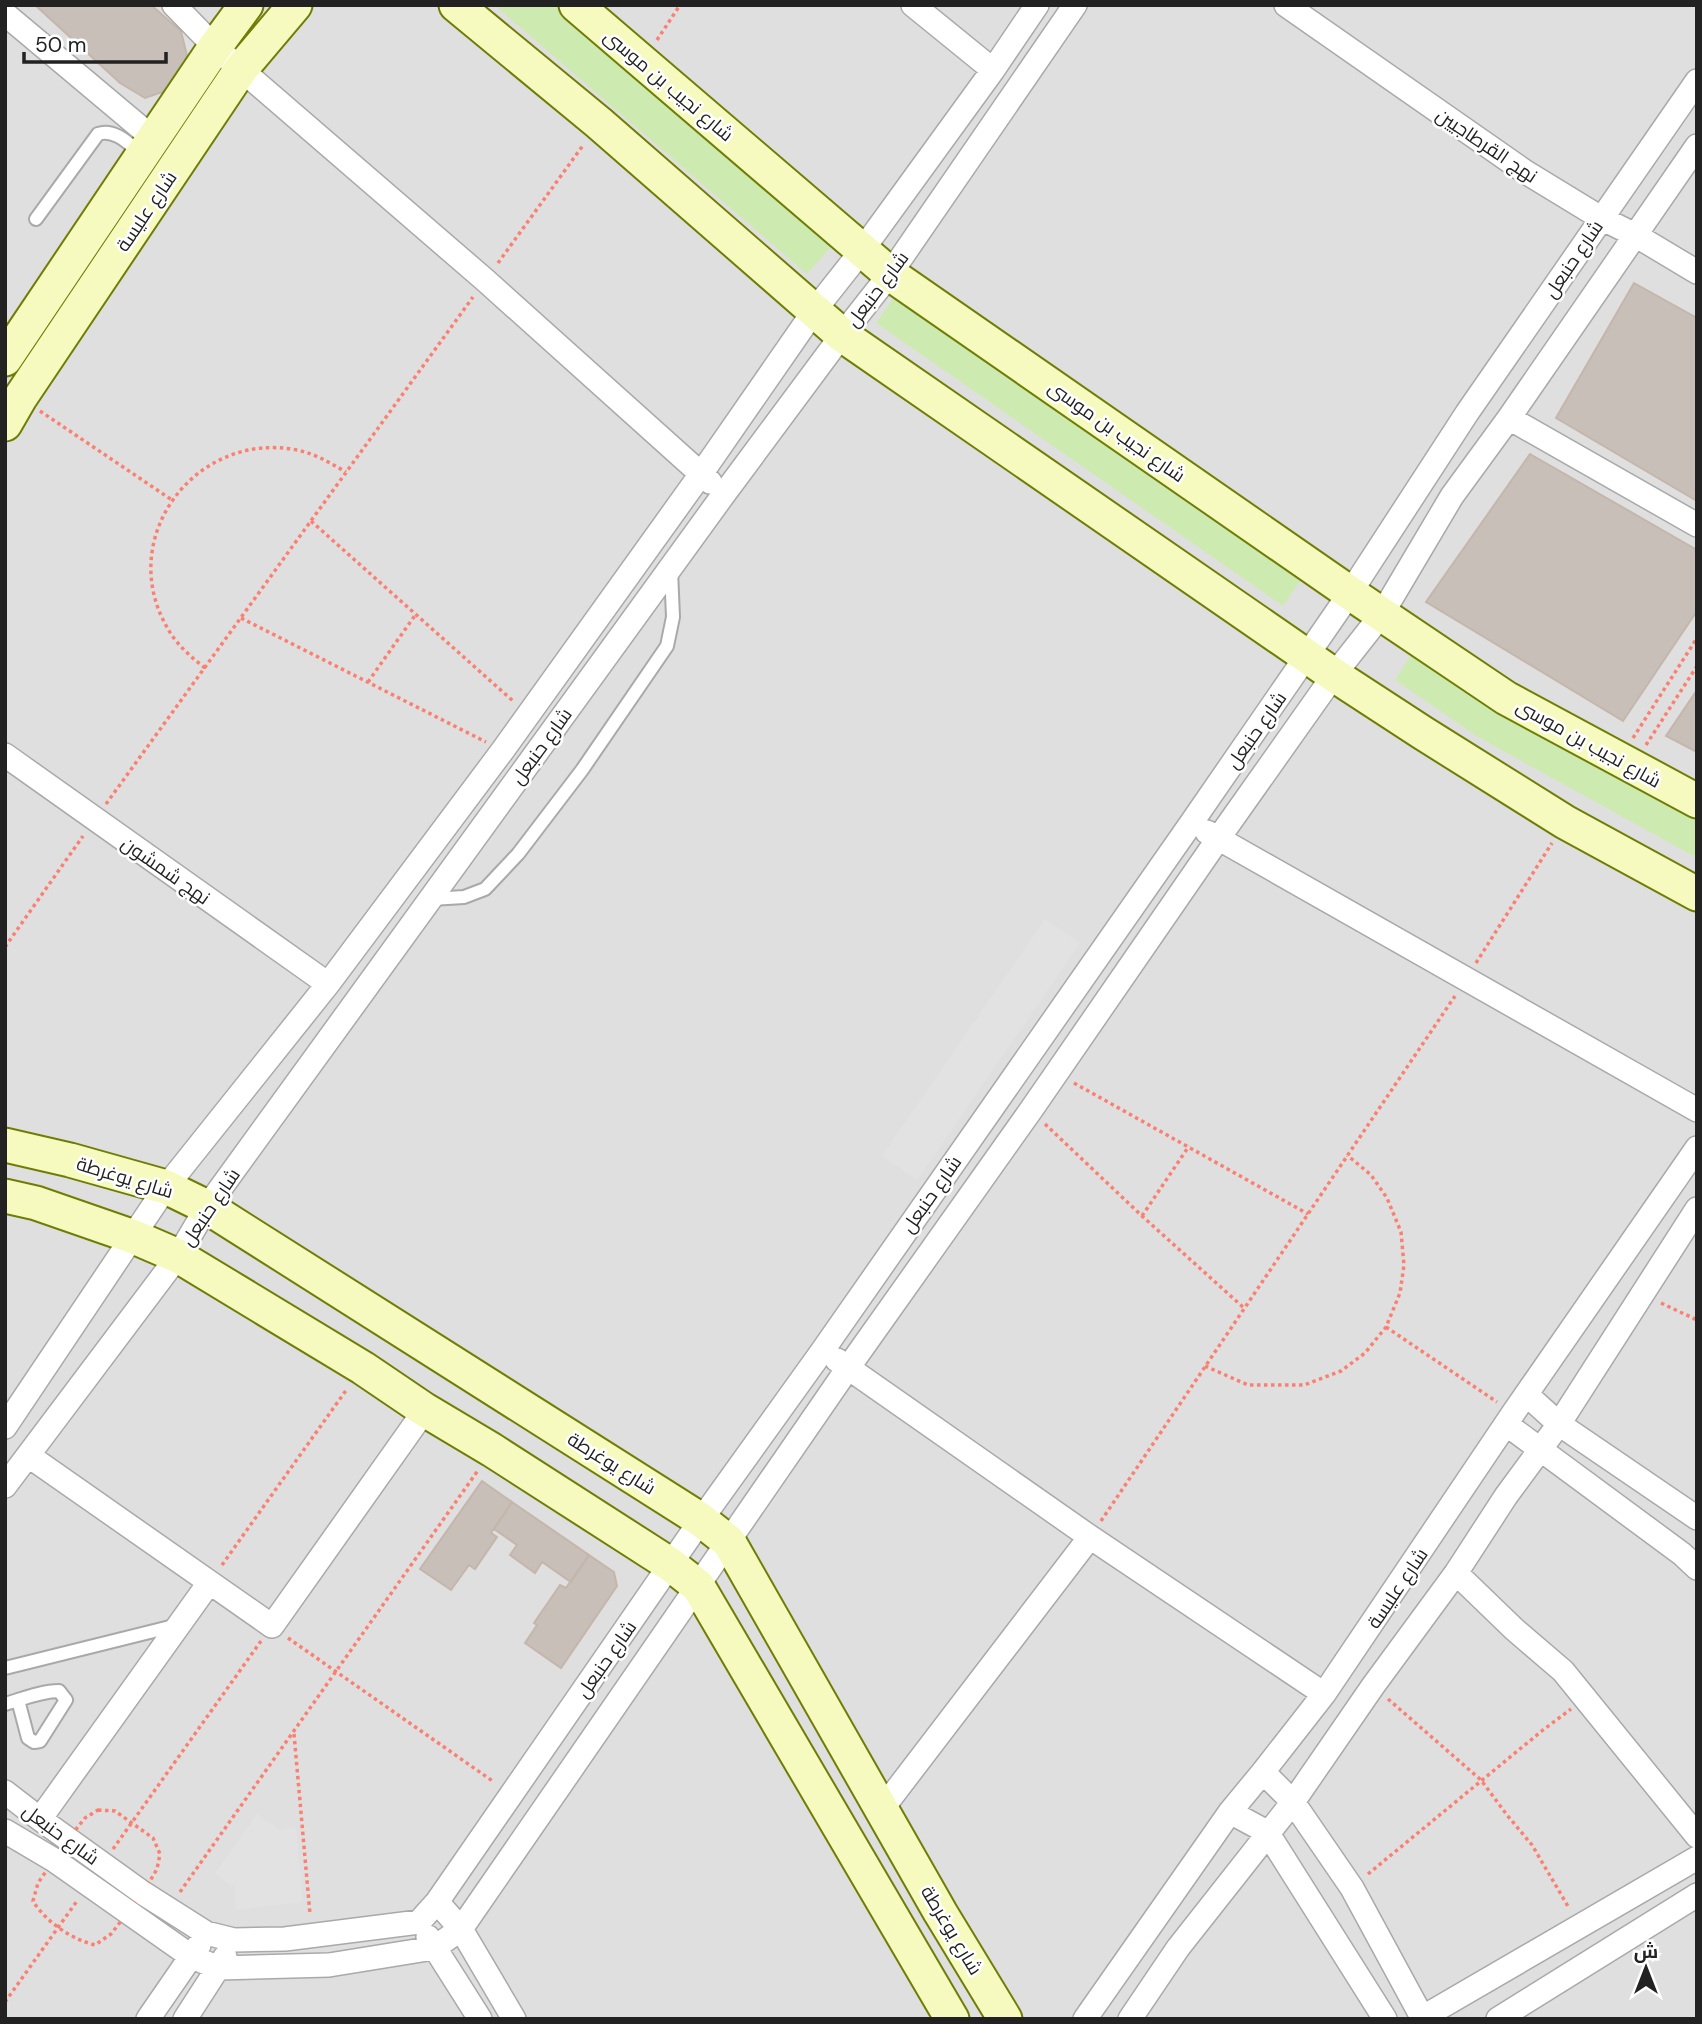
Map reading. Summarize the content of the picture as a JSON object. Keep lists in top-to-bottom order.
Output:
{
  "streets": {
    "street": [
      "شارع نجيب بن موسى",
      "نهج القرطاجيين",
      "شارع عليسة",
      "شارع حنبعل",
      "نهج شمشون",
      "شارع يوغرطة"
    ]
  },
  "crossings": [
    ["شارع نجيب بن موسى", "شارع حنبعل"],
    ["نهج القرطاجيين", "شارع حنبعل"],
    ["شارع حنبعل", "نهج شمشون"],
    ["شارع حنبعل", "شارع يوغرطة"]
  ],
  "scale_bar": "50 m",
  "north": "top"
}
